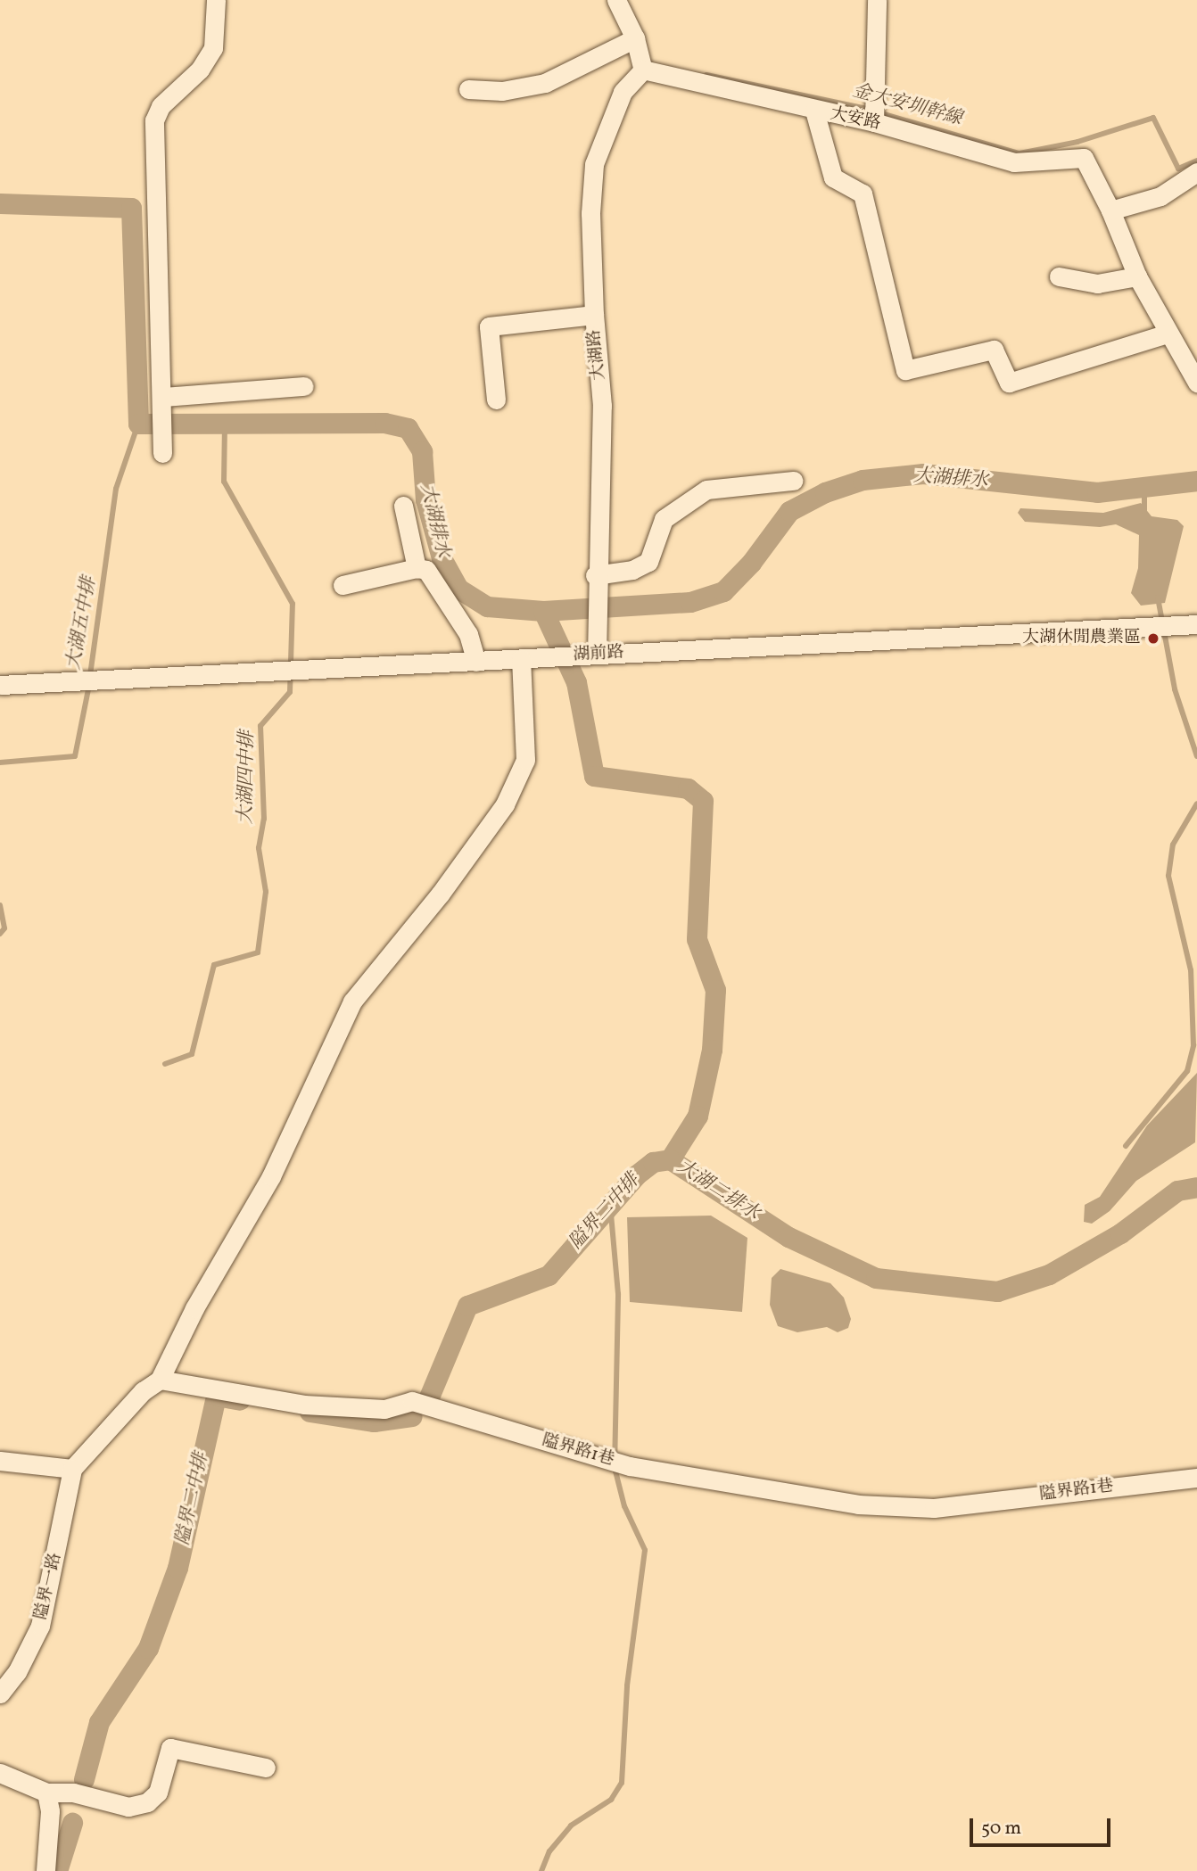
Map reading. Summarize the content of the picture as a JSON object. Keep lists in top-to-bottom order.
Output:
{
  "streets": {
    "street": [
      "大安路",
      "大湖路",
      "湖前路",
      "隘界路1巷",
      "隘界一路"
    ]
  },
  "crossings": [
    ["大安路", "大湖路"],
    ["大湖路", "湖前路"]
  ],
  "water": [
    "金大安圳幹線",
    "大湖排水",
    "大湖五中排",
    "大湖四中排",
    "大湖二排水",
    "隘界二中排"
  ],
  "places": ["大湖休閒農業區"],
  "scale_bar": "50 m"
}
